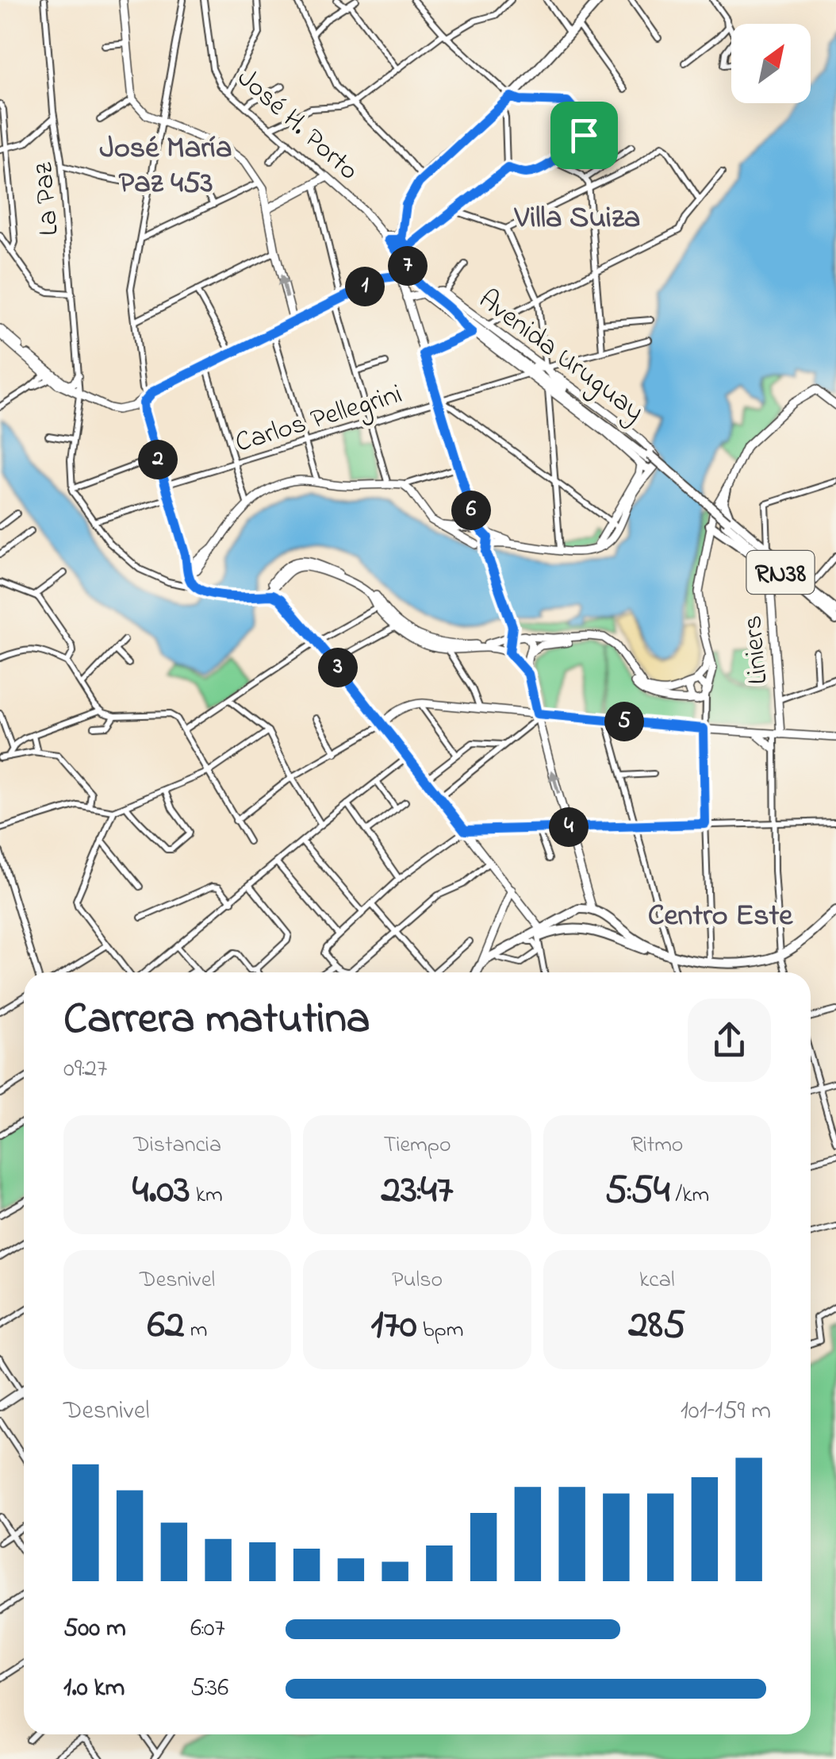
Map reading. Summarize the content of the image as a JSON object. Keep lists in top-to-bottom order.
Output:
{
  "streets": {
    "main road": [
      "José H. Porto",
      "Avenida Uruguay",
      "RN38",
      "Liniers"
    ],
    "street": ["La Paz", "Carlos Pellegrini"]
  },
  "crossings": [
    ["José H. Porto", "RN38"],
    ["Avenida Uruguay", "Carlos Pellegrini"],
    ["Avenida Uruguay", "RN38"],
    ["Carlos Pellegrini", "RN38"],
    ["RN38", "Liniers"]
  ],
  "districts": ["José María Paz 453", "Villa Suiza", "Centro Este"],
  "north": "top right",
  "page": {
    "pins": [
      "7",
      "1",
      "2",
      "6",
      "3",
      "5",
      "4"
    ],
    "heading": ["Carrera matutina", "09:27"],
    "stats": [
      ["Distancia", "4.03 km"],
      ["Tiempo", "23:47"],
      ["Ritmo", "5:54 /km"],
      ["Desnivel", "62 m"],
      ["Pulso", "170 bpm"],
      ["kcal", "285"]
    ],
    "chart": ["Desnivel", "101–159 m"],
    "list": [
      {
        "name": "500 m",
        "note": "6:07"
      },
      {
        "name": "1.0 km",
        "note": "5:36"
      }
    ]
  }
}
